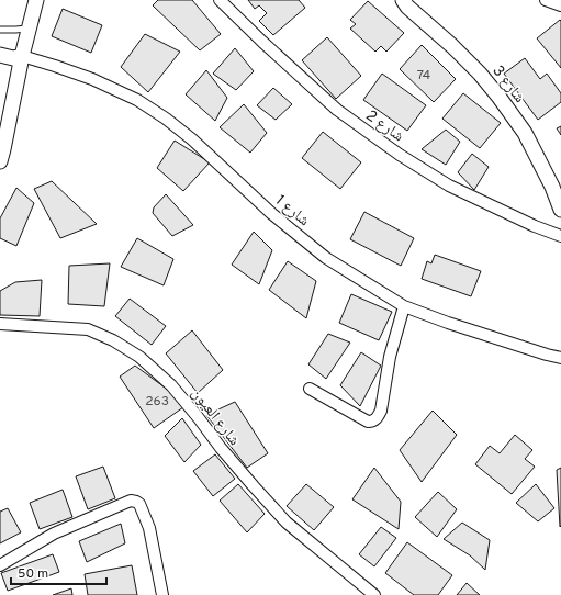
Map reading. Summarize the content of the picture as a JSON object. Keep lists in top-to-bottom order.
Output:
{
  "streets": {
    "street": [
      "شارع 3",
      "شارع 2",
      "شارع 1",
      "شارع العيون"
    ]
  },
  "house_numbers": ["74", "263"],
  "scale_bar": "50 m"
}
